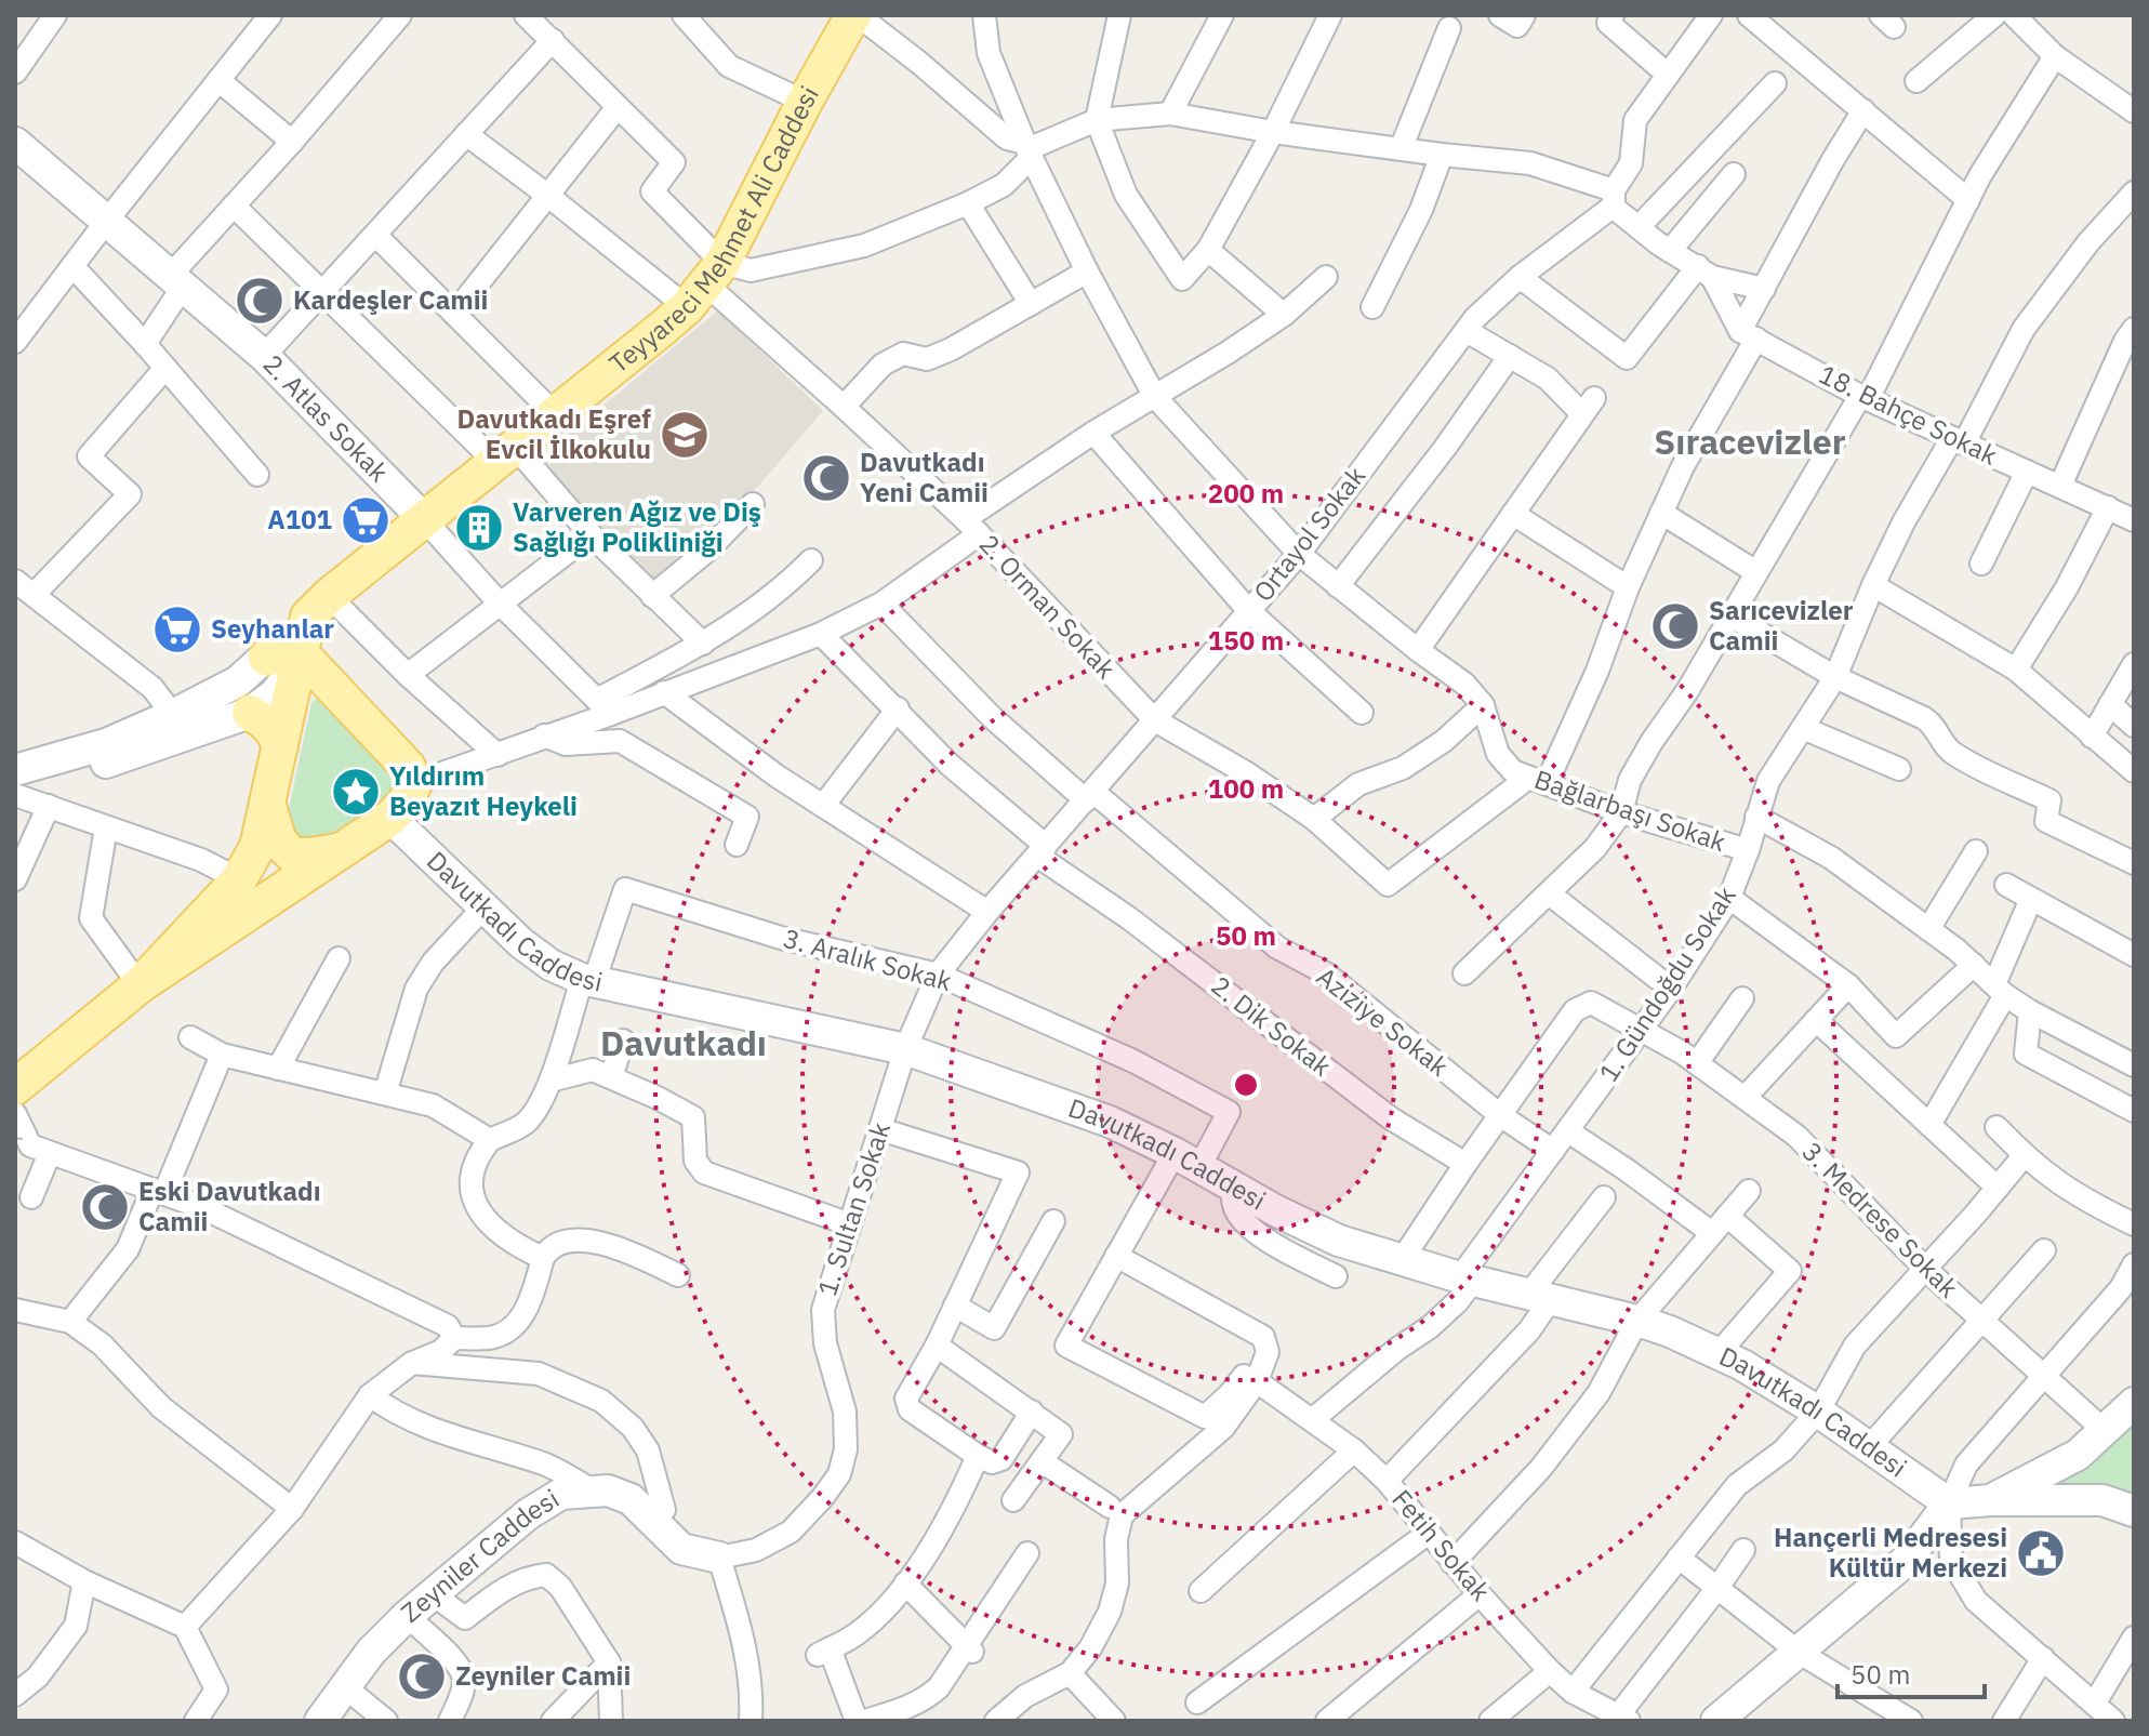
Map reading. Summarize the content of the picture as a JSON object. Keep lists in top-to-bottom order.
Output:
{
  "streets": {
    "main road": [
      "Teyyareci Mehmet Ali Caddesi",
      "2. Atlas Sokak",
      "Davutkadı Caddesi",
      "Zeyniler Caddesi"
    ],
    "street": [
      "18. Bahçe Sokak",
      "Ortayol Sokak",
      "2. Orman Sokak",
      "Bağlarbaşı Sokak",
      "3. Aralık Sokak",
      "1. Gündoğdu Sokak",
      "Aziziye Sokak",
      "2. Dik Sokak",
      "1. Sultan Sokak",
      "3. Medrese Sokak",
      "Fetih Sokak"
    ]
  },
  "crossings": [
    ["Teyyareci Mehmet Ali Caddesi", "2. Atlas Sokak"],
    ["Teyyareci Mehmet Ali Caddesi", "2. Orman Sokak"],
    ["18. Bahçe Sokak", "1. Gündoğdu Sokak"],
    ["Ortayol Sokak", "2. Orman Sokak"],
    ["Ortayol Sokak", "Bağlarbaşı Sokak"],
    ["Ortayol Sokak", "Davutkadı Caddesi"],
    ["Ortayol Sokak", "3. Aralık Sokak"],
    ["Ortayol Sokak", "Aziziye Sokak"],
    ["Ortayol Sokak", "2. Dik Sokak"],
    ["Ortayol Sokak", "1. Sultan Sokak"],
    ["2. Orman Sokak", "Bağlarbaşı Sokak"],
    ["Bağlarbaşı Sokak", "1. Gündoğdu Sokak"],
    ["Davutkadı Caddesi", "3. Aralık Sokak"],
    ["Davutkadı Caddesi", "1. Gündoğdu Sokak"],
    ["Davutkadı Caddesi", "1. Sultan Sokak"],
    ["1. Gündoğdu Sokak", "Aziziye Sokak"],
    ["1. Gündoğdu Sokak", "3. Medrese Sokak"],
    ["1. Gündoğdu Sokak", "Fetih Sokak"],
    ["Aziziye Sokak", "3. Medrese Sokak"],
    ["1. Sultan Sokak", "Zeyniler Caddesi"]
  ],
  "districts": ["Sıracevizler", "Davutkadı"],
  "places": {
    "mosque": [
      "Kardeşler Camii",
      "Davutkadı Yeni Camii",
      "Sarıcevizler Camii",
      "Eski Davutkadı Camii",
      "Zeyniler Camii"
    ],
    "school or university": ["Davutkadı Eşref Evcil İlkokulu"],
    "supermarket": ["A101", "Seyhanlar"],
    "building": ["Varveren Ağız ve Diş Sağlığı Polikliniği"],
    "place": ["Yıldırım Beyazıt Heykeli"],
    "public building": ["Hançerli Medresesi Kültür Merkezi"]
  },
  "scale_bar": "50 m",
  "rings": [
    "200 m",
    "150 m",
    "100 m",
    "50 m"
  ]
}
